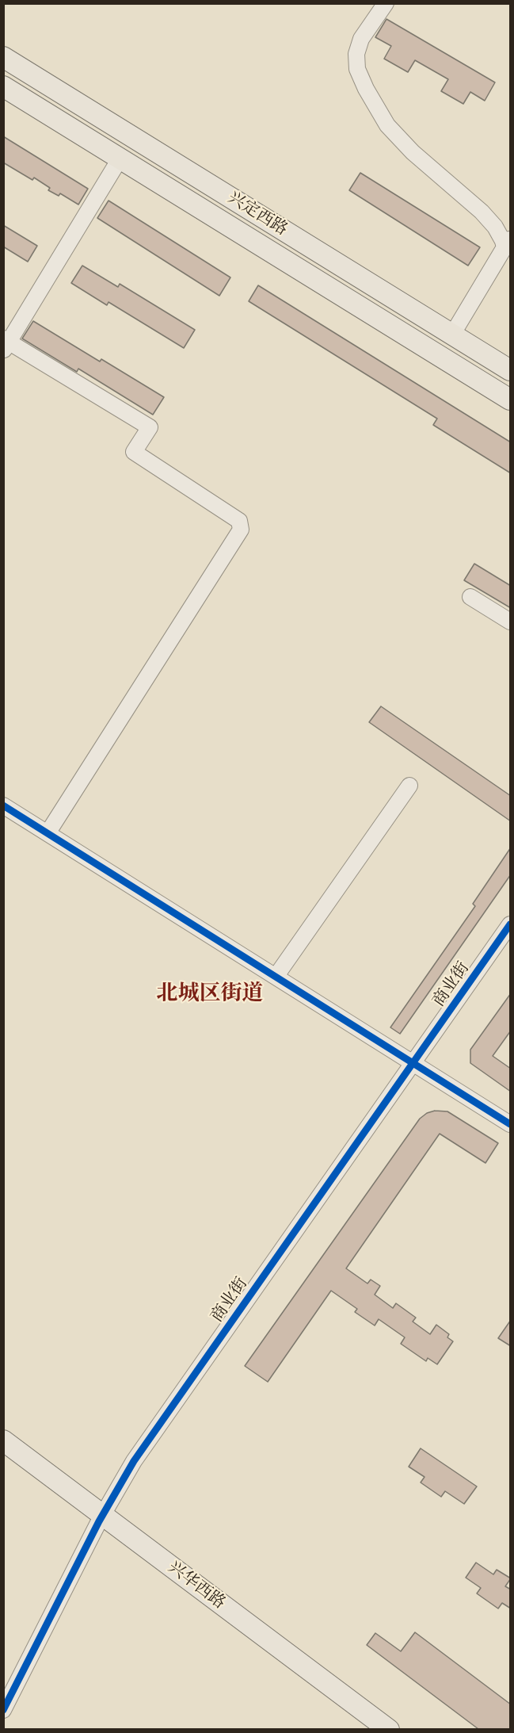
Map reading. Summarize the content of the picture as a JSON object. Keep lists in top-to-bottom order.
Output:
{
  "streets": {
    "main road": ["兴定西路", "兴华西路"],
    "street": ["商业街"]
  },
  "crossings": [
    ["商业街", "兴华西路"]
  ],
  "districts": ["北城区街道"]
}
